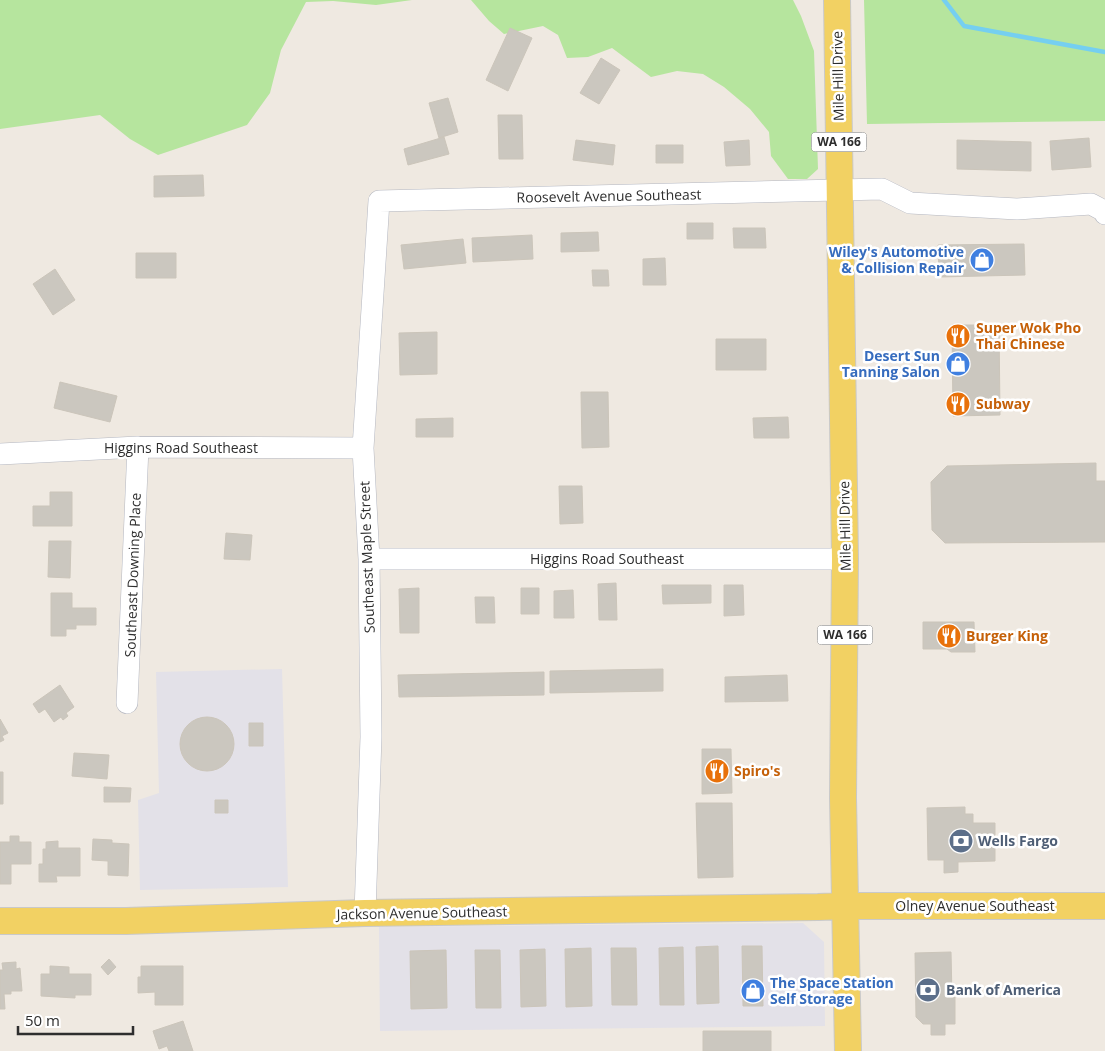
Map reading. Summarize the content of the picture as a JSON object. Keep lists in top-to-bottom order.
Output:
{
  "streets": {
    "main road": [
      "Mile Hill Drive",
      "WA 166",
      "Olney Avenue Southeast",
      "Jackson Avenue Southeast"
    ],
    "street": [
      "Roosevelt Avenue Southeast",
      "Higgins Road Southeast",
      "Southeast Maple Street",
      "Southeast Downing Place"
    ]
  },
  "crossings": [
    ["Mile Hill Drive", "Roosevelt Avenue Southeast"],
    ["Mile Hill Drive", "Higgins Road Southeast"],
    ["Mile Hill Drive", "Olney Avenue Southeast"],
    ["Mile Hill Drive", "Jackson Avenue Southeast"],
    ["Roosevelt Avenue Southeast", "Southeast Maple Street"],
    ["Higgins Road Southeast", "Southeast Maple Street"],
    ["Higgins Road Southeast", "Southeast Downing Place"],
    ["Southeast Maple Street", "Jackson Avenue Southeast"],
    ["Olney Avenue Southeast", "Jackson Avenue Southeast"]
  ],
  "places": {
    "shop": ["Wiley's Automotive & Collision Repair", "Desert Sun Tanning Salon", "The Space Station Self Storage"],
    "restaurant": [
      "Super Wok Pho Thai Chinese",
      "Subway",
      "Burger King",
      "Spiro's"
    ],
    "bank": ["Wells Fargo", "Bank of America"]
  },
  "scale_bar": "50 m"
}
